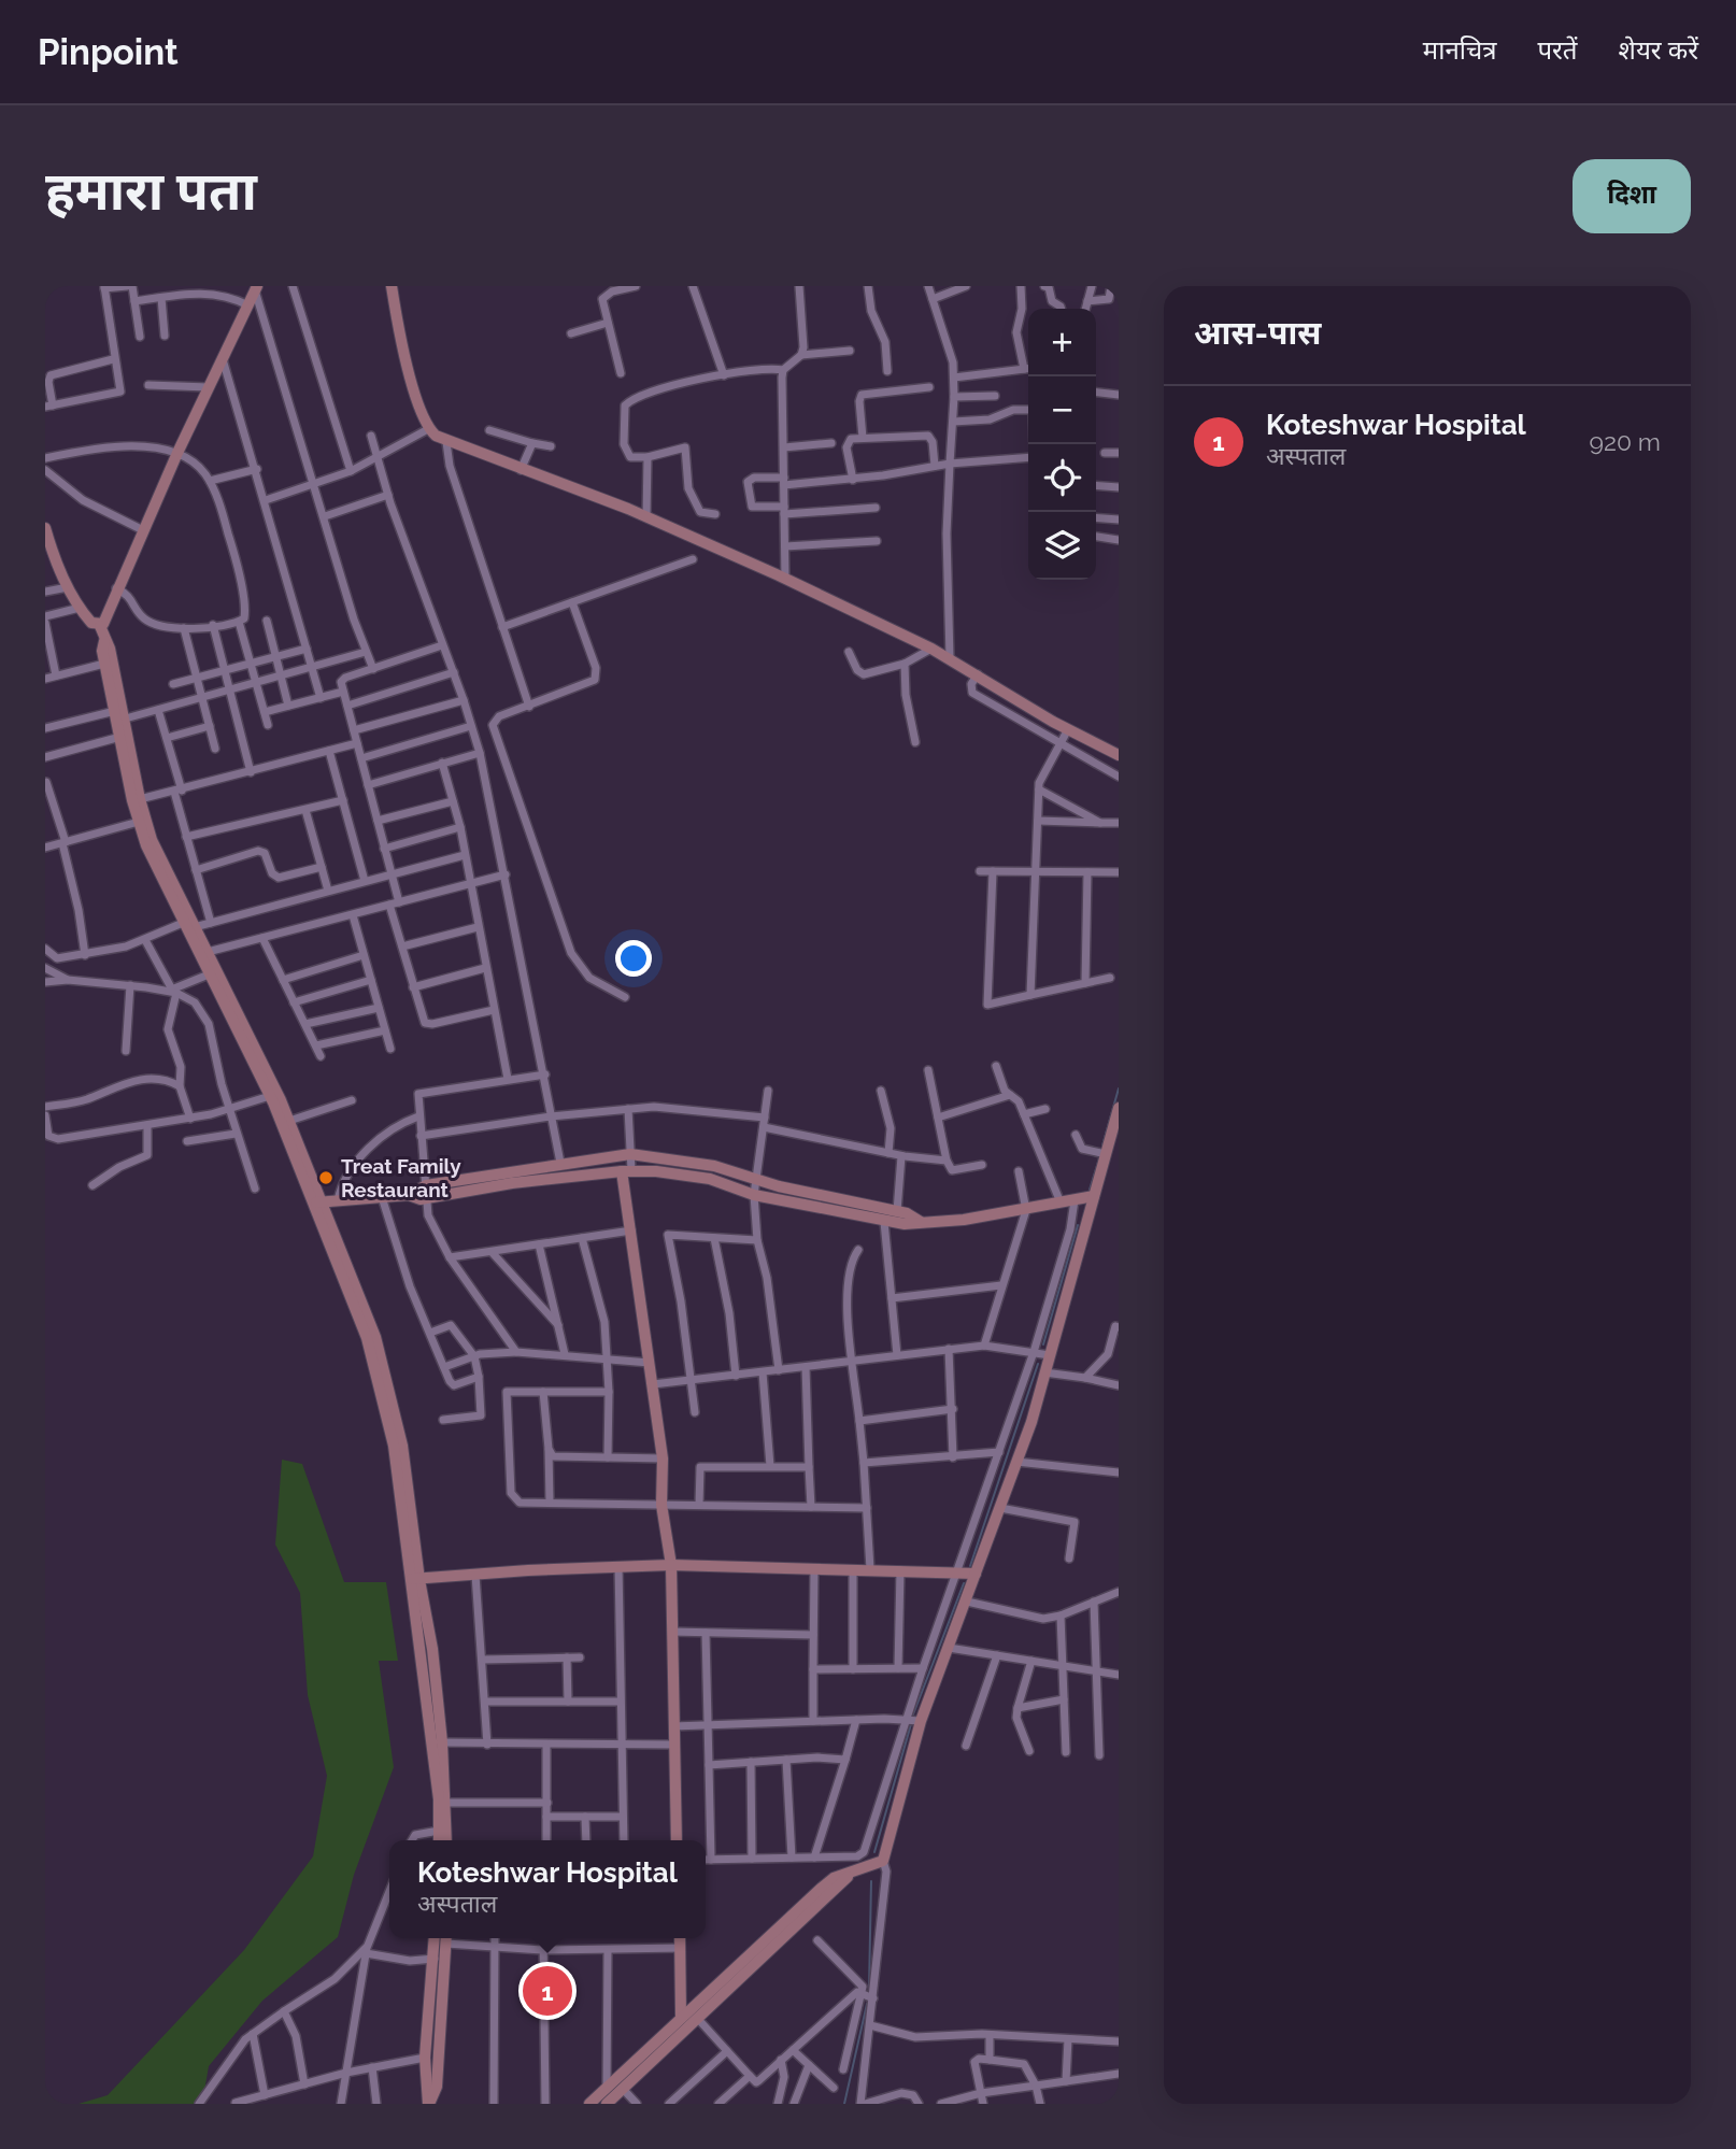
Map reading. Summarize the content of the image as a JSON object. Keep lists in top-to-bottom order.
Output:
{
  "places": ["Treat Family Restaurant"],
  "page": {
    "header": "Pinpoint",
    "nav": ["मानचित्र", "परतें", "शेयर करें"],
    "buttons": "दिशा",
    "title": "हमारा पता",
    "heading": "आस-पास",
    "map_buttons": ["+", "−"],
    "list": [
      {
        "mark": "1",
        "name": "Koteshwar Hospital",
        "note": "अस्पताल",
        "value": "920 m"
      }
    ],
    "popup": ["Koteshwar Hospital", "अस्पताल"],
    "pins": "1"
  }
}
